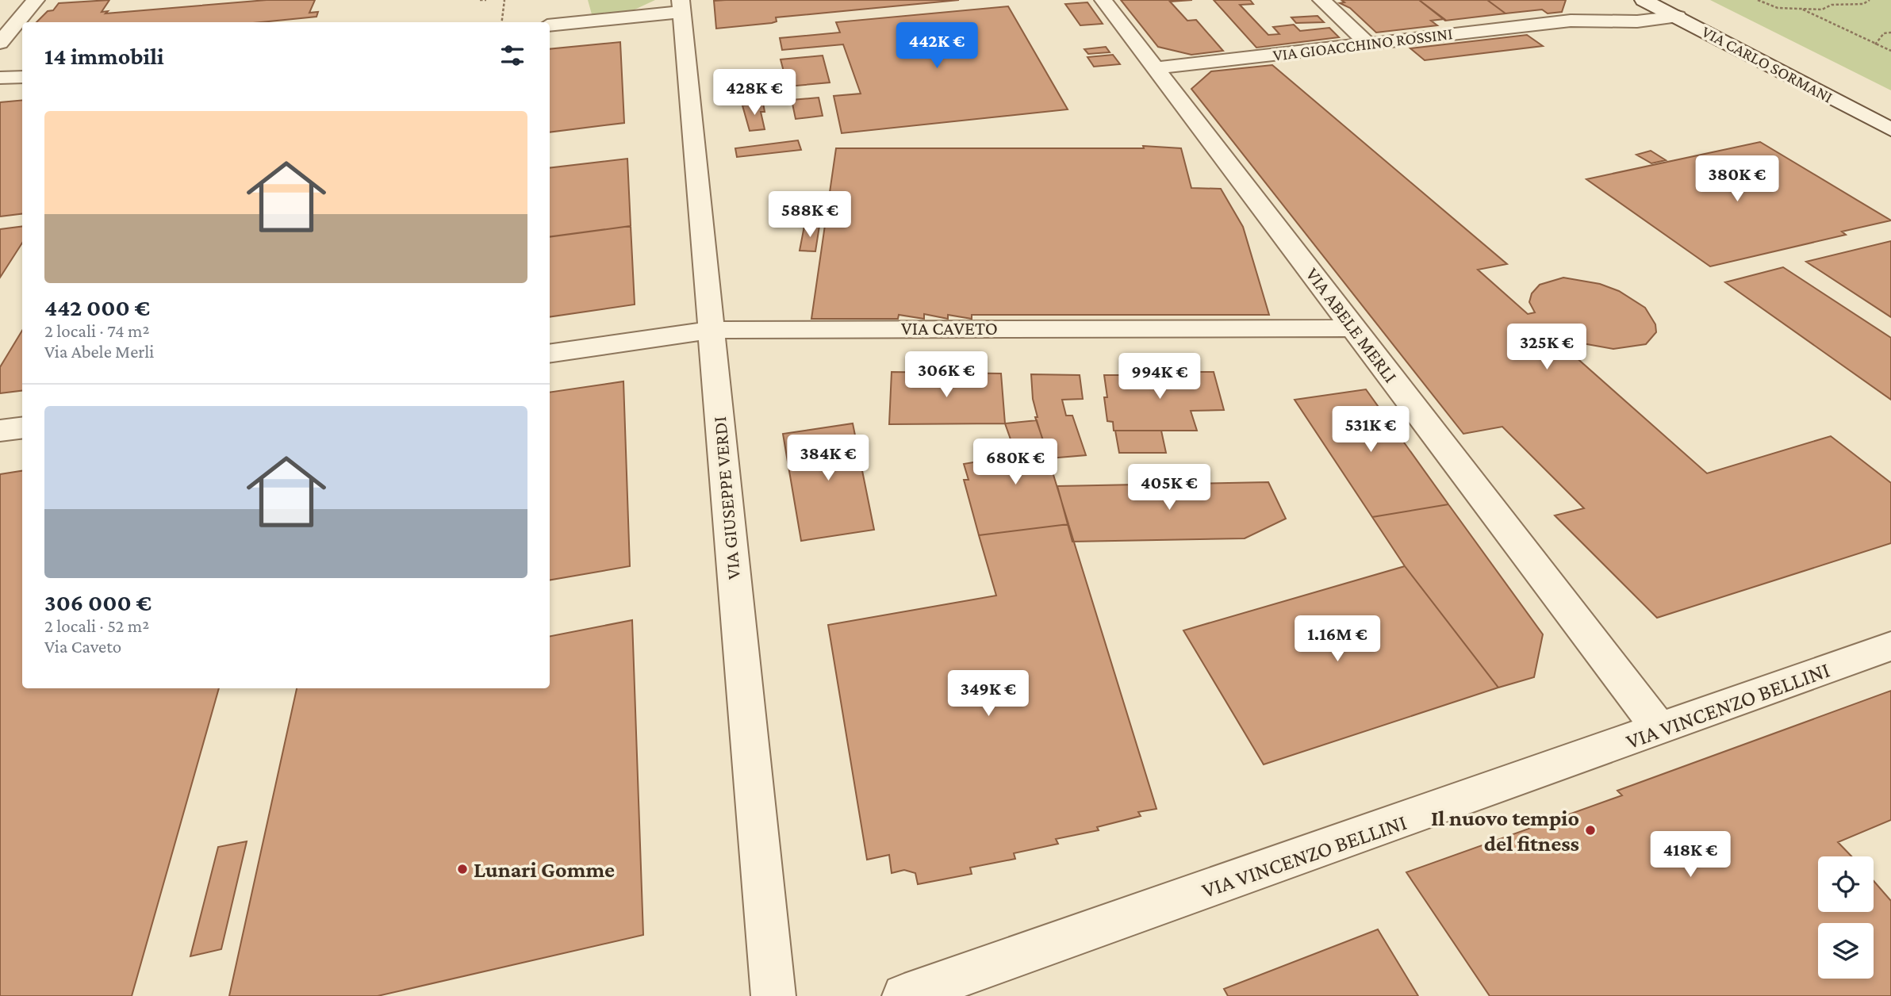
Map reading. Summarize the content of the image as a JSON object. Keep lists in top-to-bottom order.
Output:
{
  "streets": {
    "street": [
      "VIA GIOACCHINO ROSSINI",
      "VIA CARLO SORMANI",
      "VIA ABELE MERLI",
      "VIA CAVETO",
      "VIA GIUSEPPE VERDI",
      "VIA VINCENZO BELLINI"
    ]
  },
  "crossings": [
    ["VIA GIOACCHINO ROSSINI", "VIA CARLO SORMANI"],
    ["VIA GIOACCHINO ROSSINI", "VIA ABELE MERLI"],
    ["VIA ABELE MERLI", "VIA CAVETO"],
    ["VIA ABELE MERLI", "VIA VINCENZO BELLINI"],
    ["VIA CAVETO", "VIA GIUSEPPE VERDI"]
  ],
  "places": ["Il nuovo tempio del fitness", "Lunari Gomme"],
  "page": {
    "price": [
      "442K €",
      "428K €",
      "380K €",
      "588K €",
      "325K €",
      "306K €",
      "994K €",
      "531K €",
      "384K €",
      "680K €",
      "405K €",
      "1.16M €",
      "349K €",
      "418K €"
    ],
    "heading": "14 immobili",
    "list": [
      {
        "name": "442 000 €",
        "note": "2 locali · 74 m² · Via Abele Merli"
      },
      {
        "name": "306 000 €",
        "note": "2 locali · 52 m² · Via Caveto"
      }
    ]
  }
}
